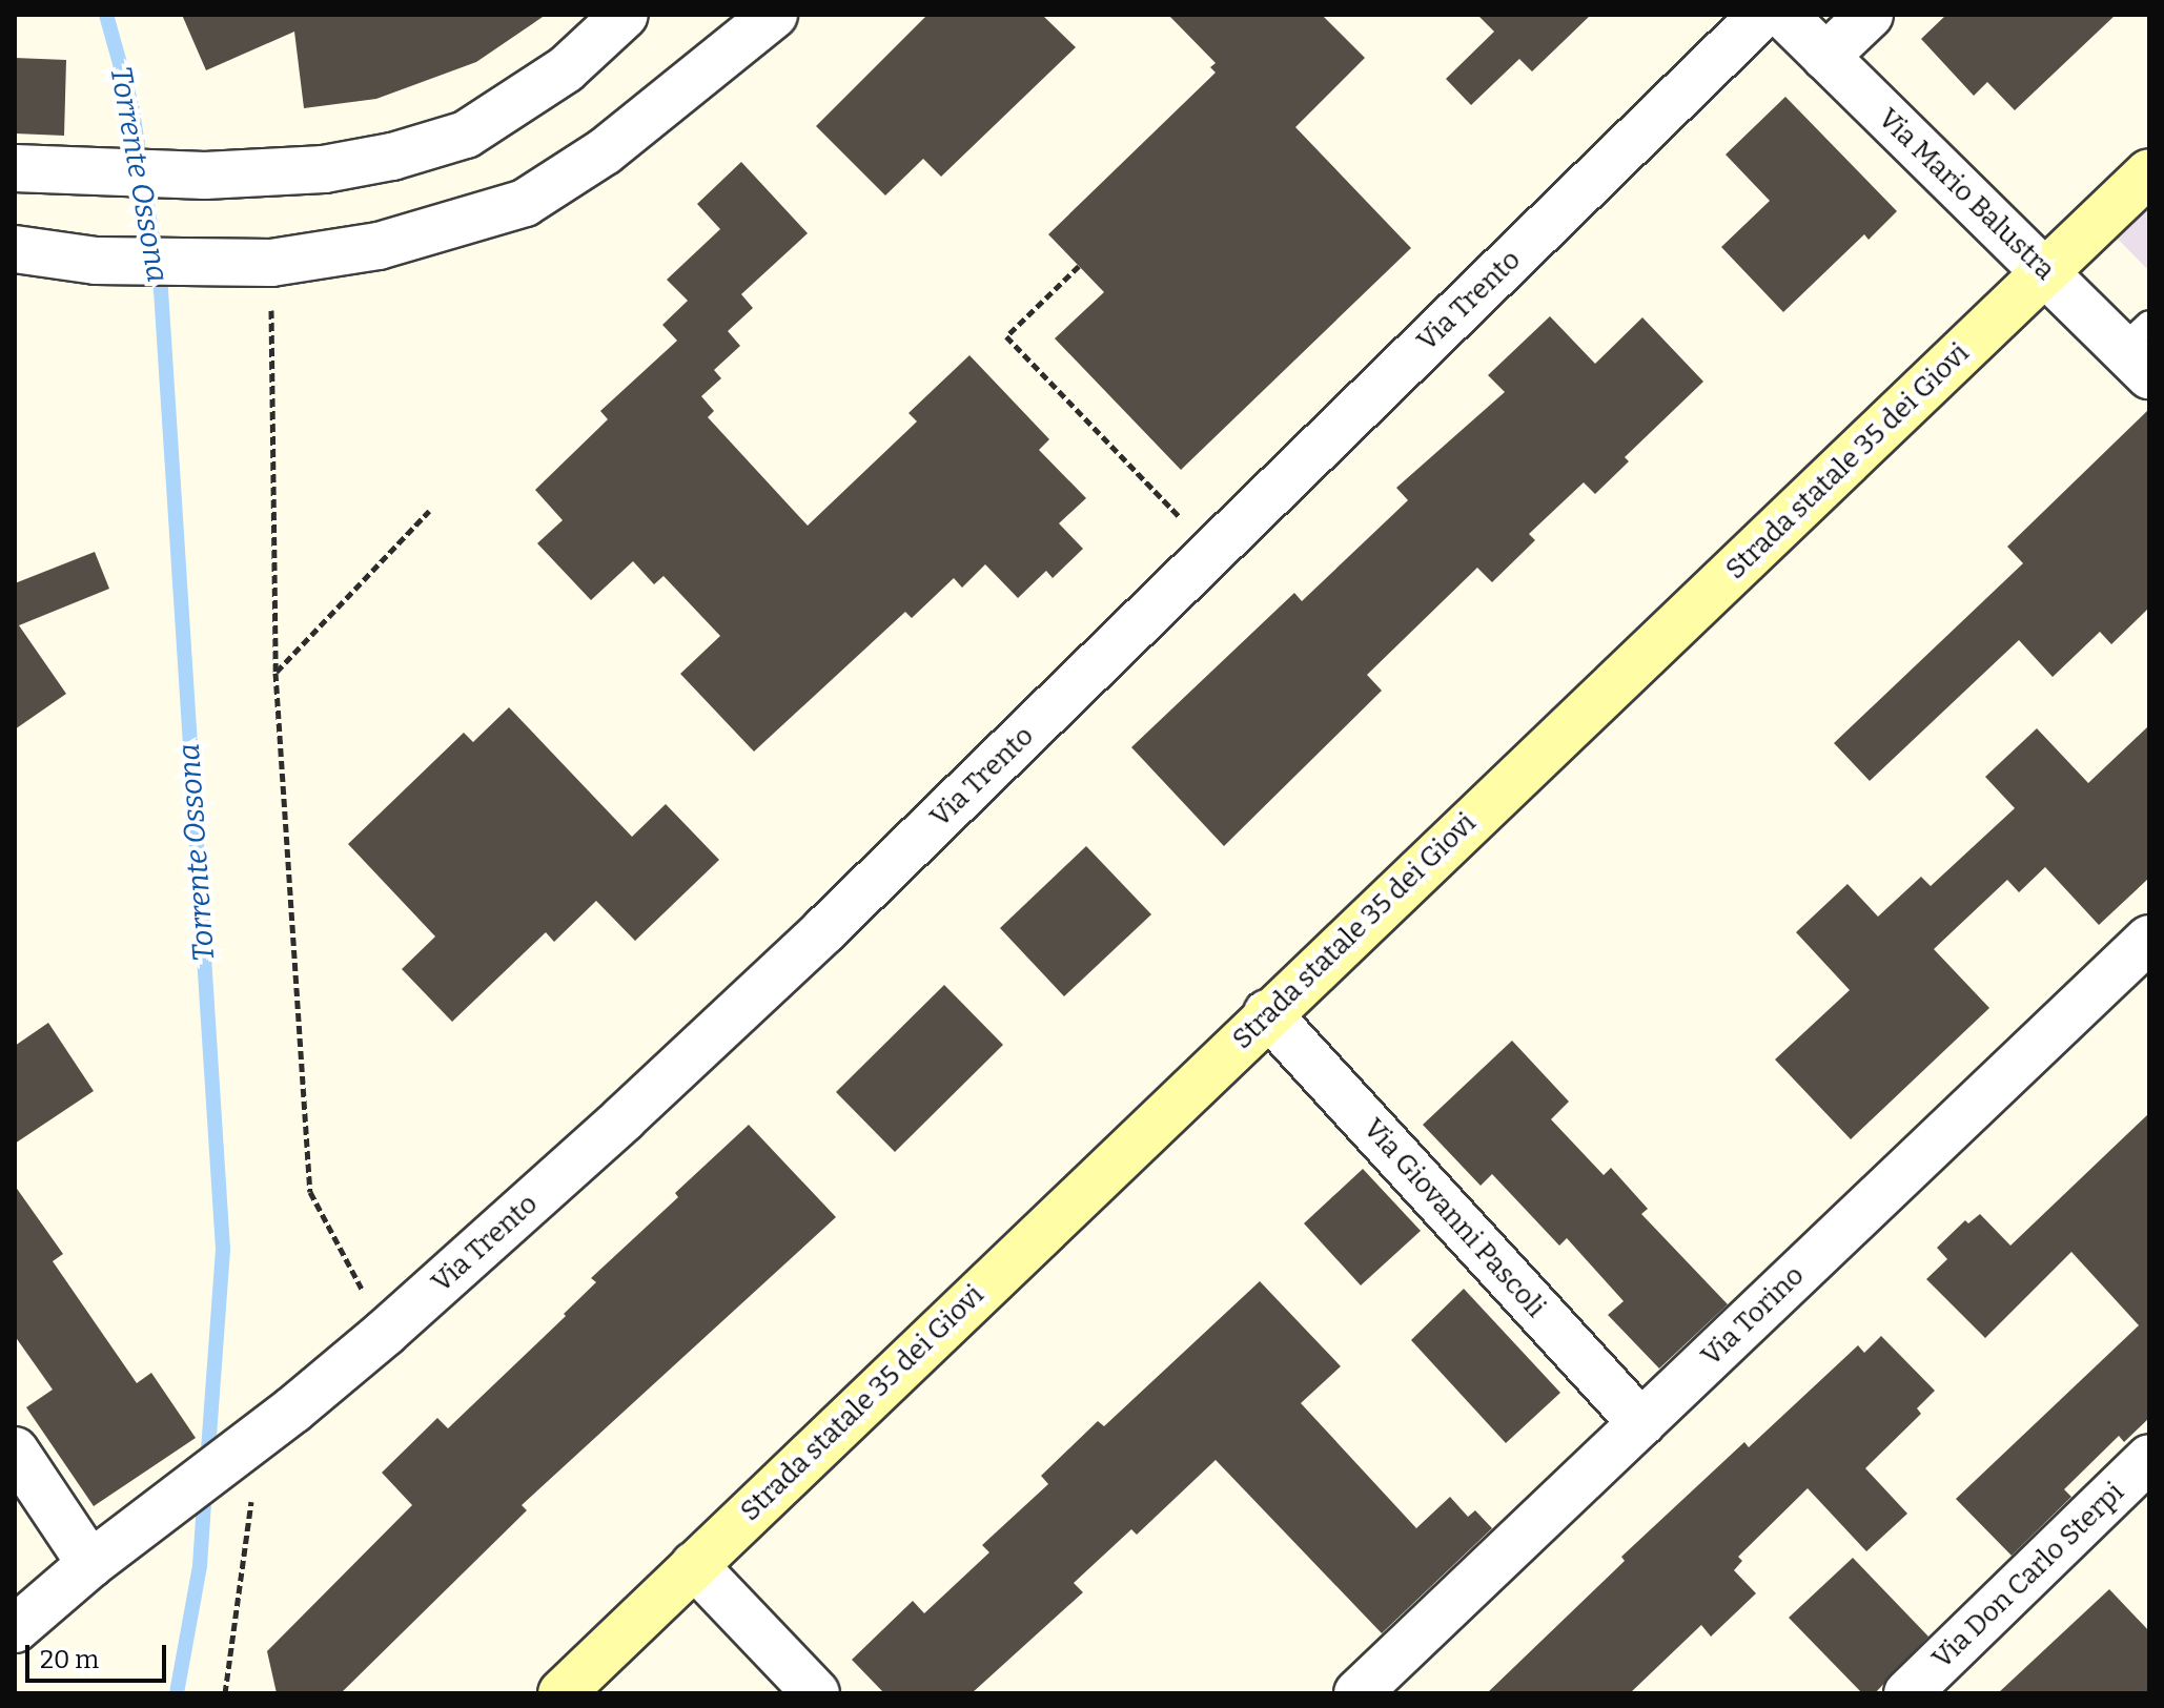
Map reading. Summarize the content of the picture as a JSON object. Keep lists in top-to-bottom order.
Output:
{
  "streets": {
    "main road": ["Strada statale 35 dei Giovi"],
    "street": [
      "Via Mario Balustra",
      "Via Trento",
      "Via Giovanni Pascoli",
      "Via Torino",
      "Via Don Carlo Sterpi"
    ]
  },
  "crossings": [
    ["Via Mario Balustra", "Strada statale 35 dei Giovi"],
    ["Strada statale 35 dei Giovi", "Via Giovanni Pascoli"],
    ["Via Giovanni Pascoli", "Via Torino"]
  ],
  "water": ["Torrente Ossona"],
  "scale_bar": "20 m"
}
